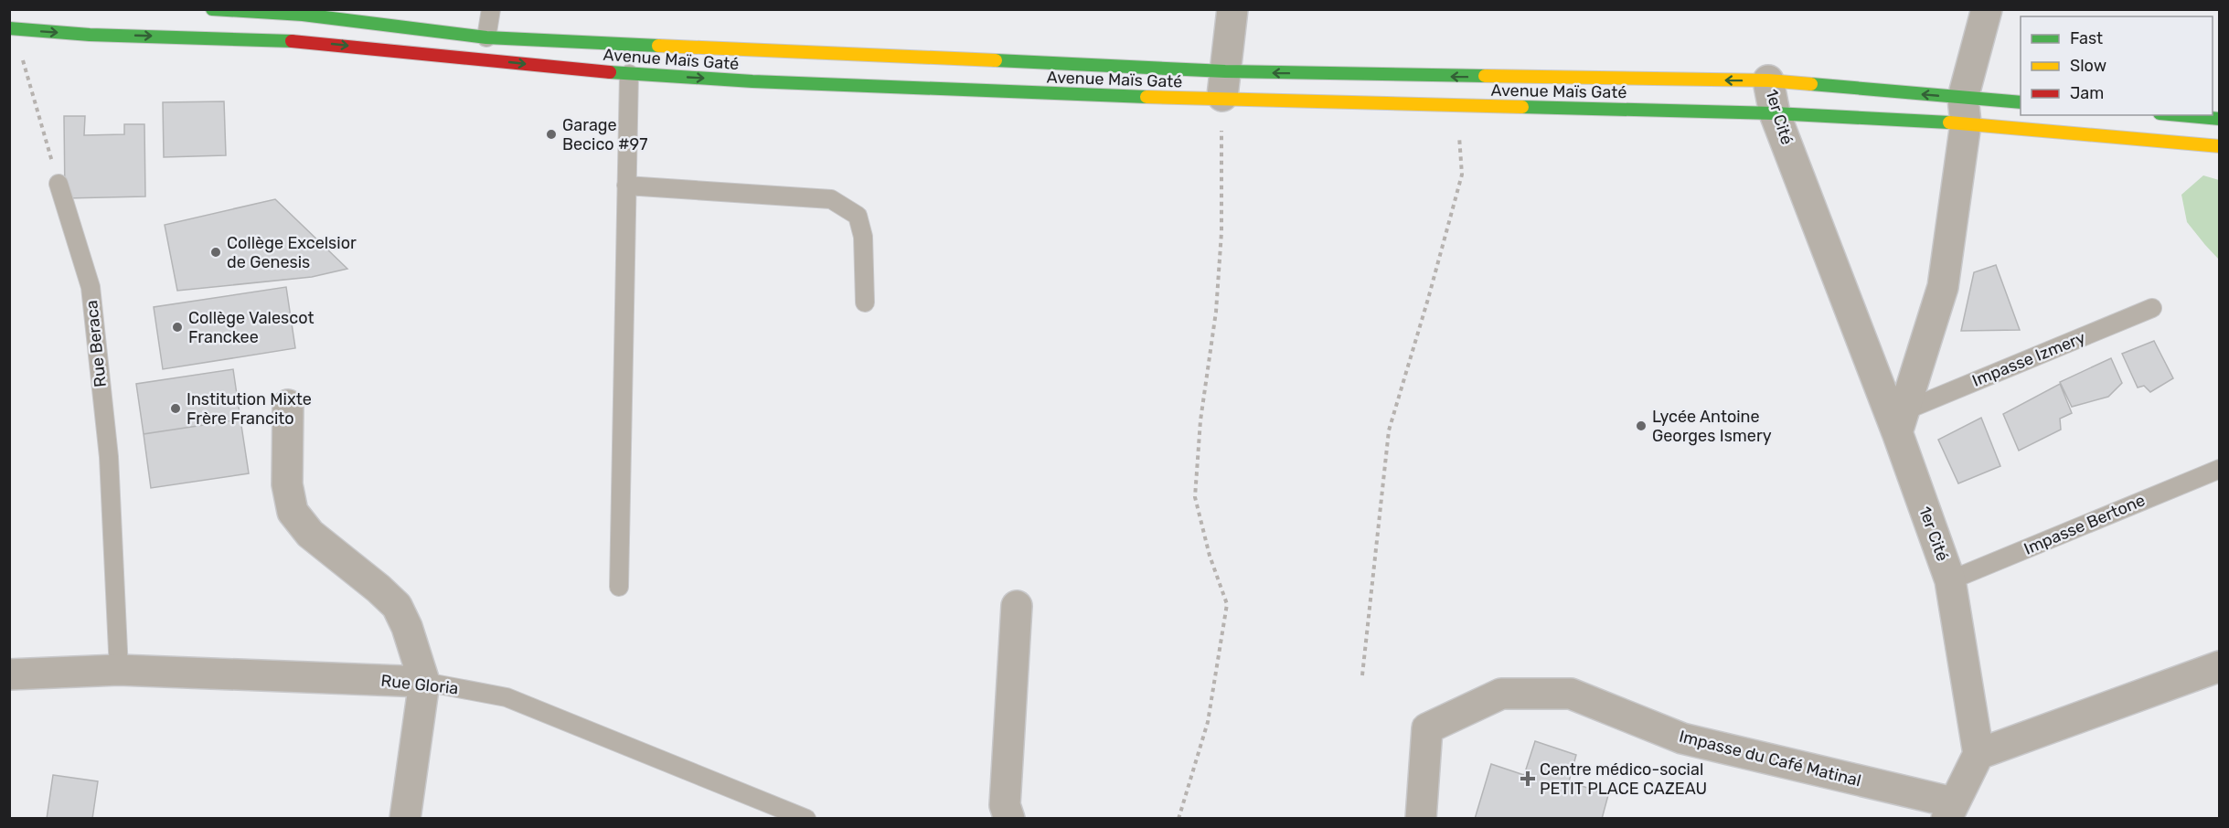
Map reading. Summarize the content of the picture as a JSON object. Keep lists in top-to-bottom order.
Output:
{
  "streets": {
    "street": [
      "Avenue Maïs Gaté",
      "1er Cité",
      "Rue Gloria",
      "Impasse du Café Matinal"
    ],
    "lane": ["Rue Beraca", "Impasse Izmery", "Impasse Bertone"]
  },
  "crossings": [
    ["Avenue Maïs Gaté", "1er Cité"],
    ["1er Cité", "Impasse Izmery"],
    ["1er Cité", "Impasse Bertone"],
    ["Rue Beraca", "Rue Gloria"]
  ],
  "places": {
    "other": [
      "Garage Becico #97",
      "Collège Excelsior de Genesis",
      "Collège Valescot Franckee",
      "Institution Mixte Frère Francito",
      "Lycée Antoine Georges Ismery"
    ],
    "health": ["Centre médico-social PETIT PLACE CAZEAU"]
  },
  "legend": ["Fast", "Slow", "Jam"]
}
